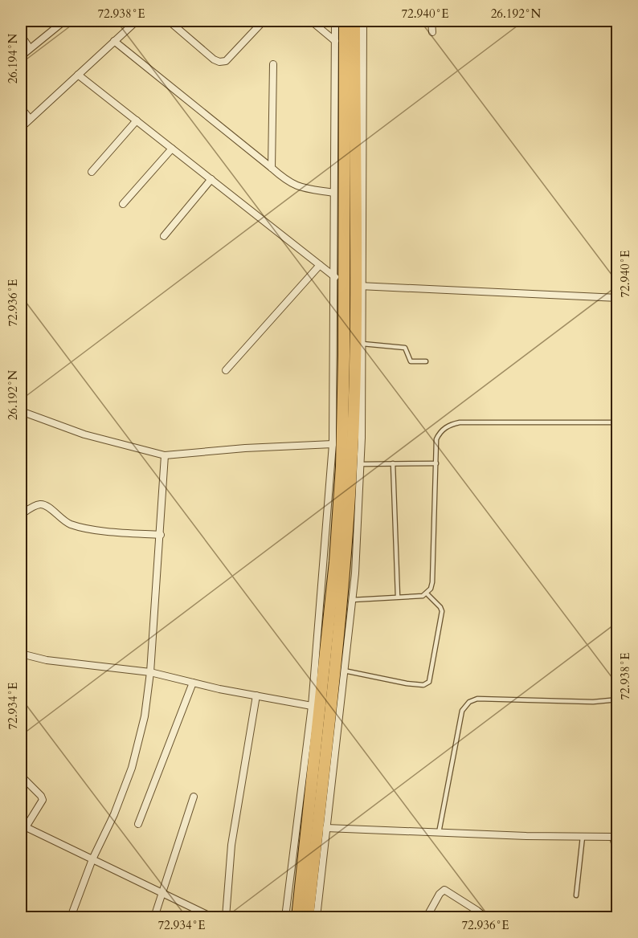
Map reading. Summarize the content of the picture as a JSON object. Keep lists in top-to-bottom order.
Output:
{
  "coordinates": [
    "72.938°E",
    "72.940°E",
    "26.192°N",
    "26.194°N",
    "72.936°E",
    "72.934°E"
  ]
}
